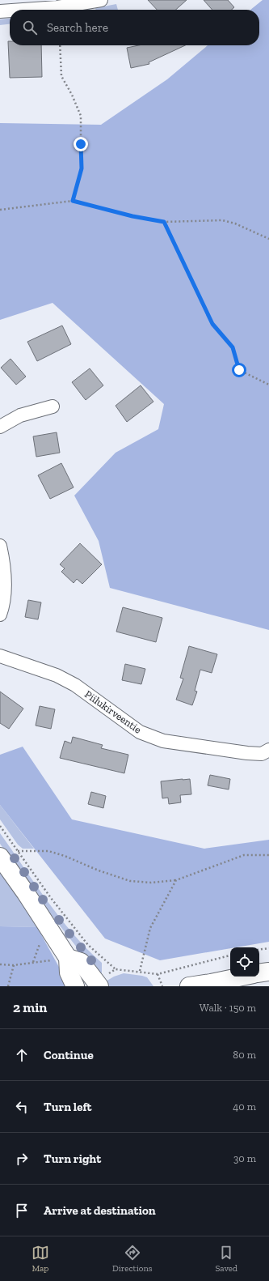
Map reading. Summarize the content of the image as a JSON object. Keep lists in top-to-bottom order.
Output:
{
  "streets": {
    "street": ["Piilukirveentie"]
  },
  "page": {
    "search": "Search here",
    "heading": ["2 min", "Walk · 150 m"],
    "list": [
      ["Continue", "80 m"],
      ["Turn left", "40 m"],
      ["Turn right", "30 m"],
      "Arrive at destination"
    ],
    "nav": ["Map", "Directions", "Saved"]
  }
}
